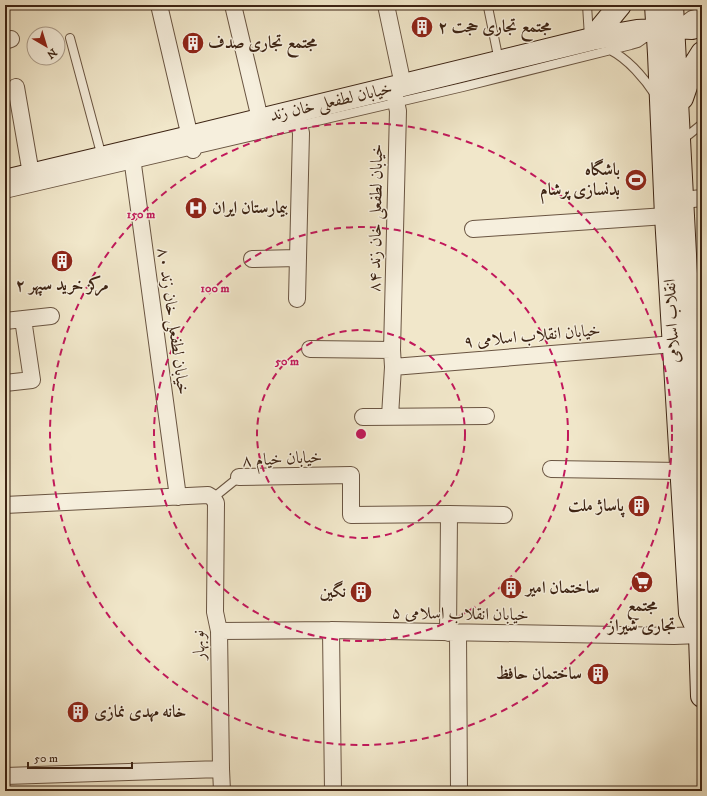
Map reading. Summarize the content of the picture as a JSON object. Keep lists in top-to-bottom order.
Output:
{
  "streets": {
    "main road": ["خیابان لطفعلی خان زند", "انقلاب اسلامی"],
    "street": [
      "خیابان لطفعلی خان زند ۸۴",
      "خیابان لطفعلی خان زند ۸۰",
      "خیابان انقلاب اسلامی ۹",
      "خیابان خیام ۸",
      "خیابان انقلاب اسلامی ۵",
      "نوبهار"
    ]
  },
  "crossings": [
    ["خیابان لطفعلی خان زند", "خیابان لطفعلی خان زند ۸۴"],
    ["خیابان لطفعلی خان زند", "خیابان لطفعلی خان زند ۸۰"],
    ["خیابان لطفعلی خان زند", "انقلاب اسلامی"],
    ["خیابان لطفعلی خان زند ۸۴", "خیابان انقلاب اسلامی ۹"],
    ["انقلاب اسلامی", "خیابان انقلاب اسلامی ۹"],
    ["انقلاب اسلامی", "خیابان انقلاب اسلامی ۵"],
    ["خیابان خیام ۸", "نوبهار"],
    ["خیابان انقلاب اسلامی ۵", "نوبهار"]
  ],
  "places": {
    "building": [
      "مجتمع تجاری حجت ۲",
      "مجتمع تجاری صدف",
      "مرکز خرید سپهر ۲",
      "پاساژ ملت",
      "ساختمان امیر",
      "نگین",
      "ساختمان حافظ",
      "خانه مهدی نمازی"
    ],
    "sports": ["باشگاه بدنسازی پرشام"],
    "hospital": ["بیمارستان ایران"],
    "supermarket": ["مجتمع تجاری شیراز"]
  },
  "scale_bar": "50 m",
  "north": "bottom right",
  "rings": ["150 m", "100 m", "50 m"]
}
